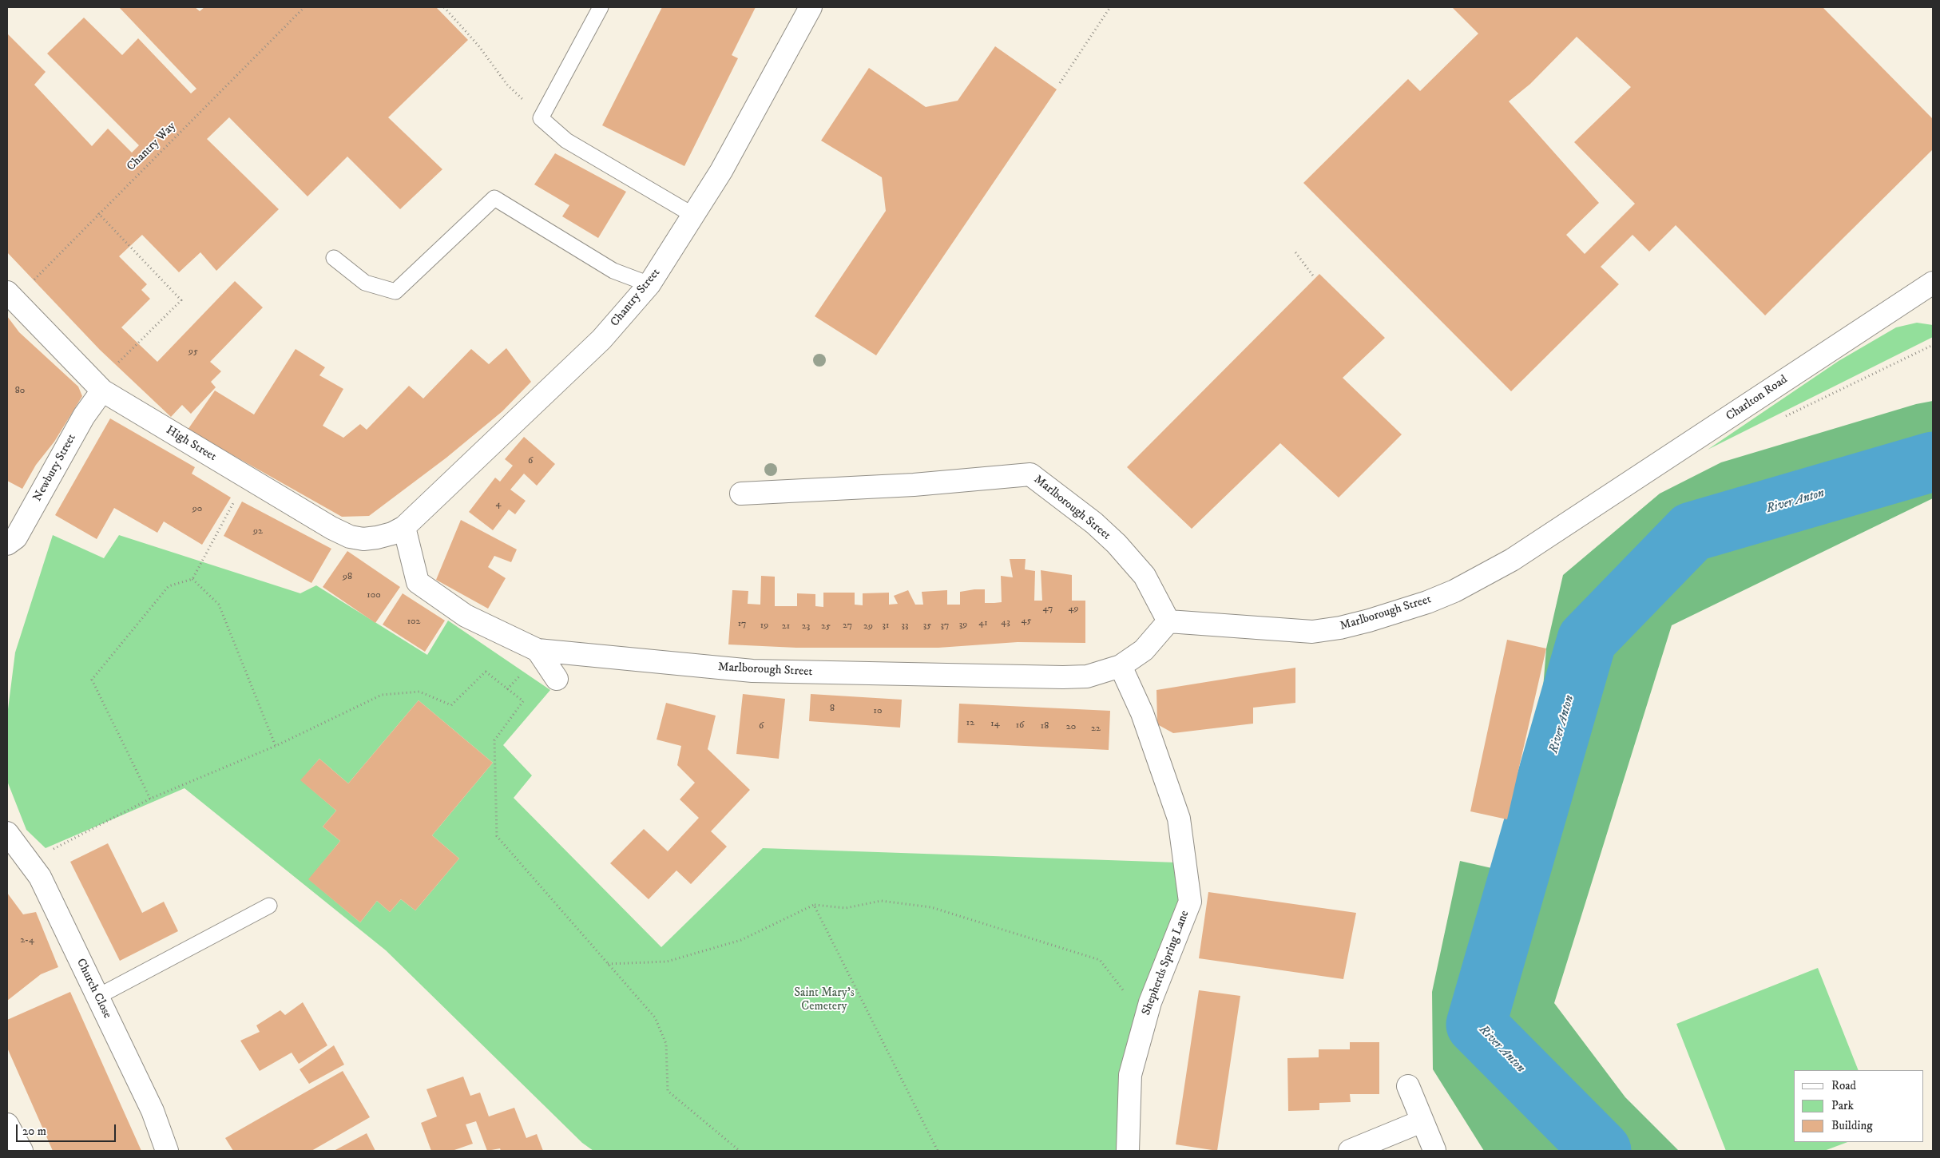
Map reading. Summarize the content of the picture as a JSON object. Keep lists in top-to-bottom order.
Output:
{
  "streets": {
    "street": [
      "Chantry Street",
      "Charlton Road",
      "High Street",
      "Newbury Street",
      "Marlborough Street",
      "Shepherds Spring Lane",
      "Church Close"
    ],
    "path": ["Chantry Way"]
  },
  "crossings": [
    ["Chantry Way", "High Street"],
    ["Chantry Street", "High Street"],
    ["Chantry Street", "Marlborough Street"],
    ["Charlton Road", "Marlborough Street"],
    ["High Street", "Newbury Street"],
    ["High Street", "Marlborough Street"],
    ["Marlborough Street", "Shepherds Spring Lane"]
  ],
  "water": ["River Anton"],
  "parks": ["Saint Mary's Cemetery"],
  "house_numbers": [
    "95",
    "80",
    "6",
    "4",
    "90",
    "92",
    "98",
    "100",
    "47",
    "49",
    "45",
    "102",
    "43",
    "41",
    "17",
    "39",
    "19",
    "27",
    "31",
    "33",
    "35",
    "37",
    "21",
    "23",
    "25",
    "29",
    "8",
    "10",
    "12",
    "14",
    "16",
    "6",
    "18",
    "20",
    "22",
    "2-4"
  ],
  "legend": ["Road", "Park", "Building"],
  "scale_bar": "20 m"
}
